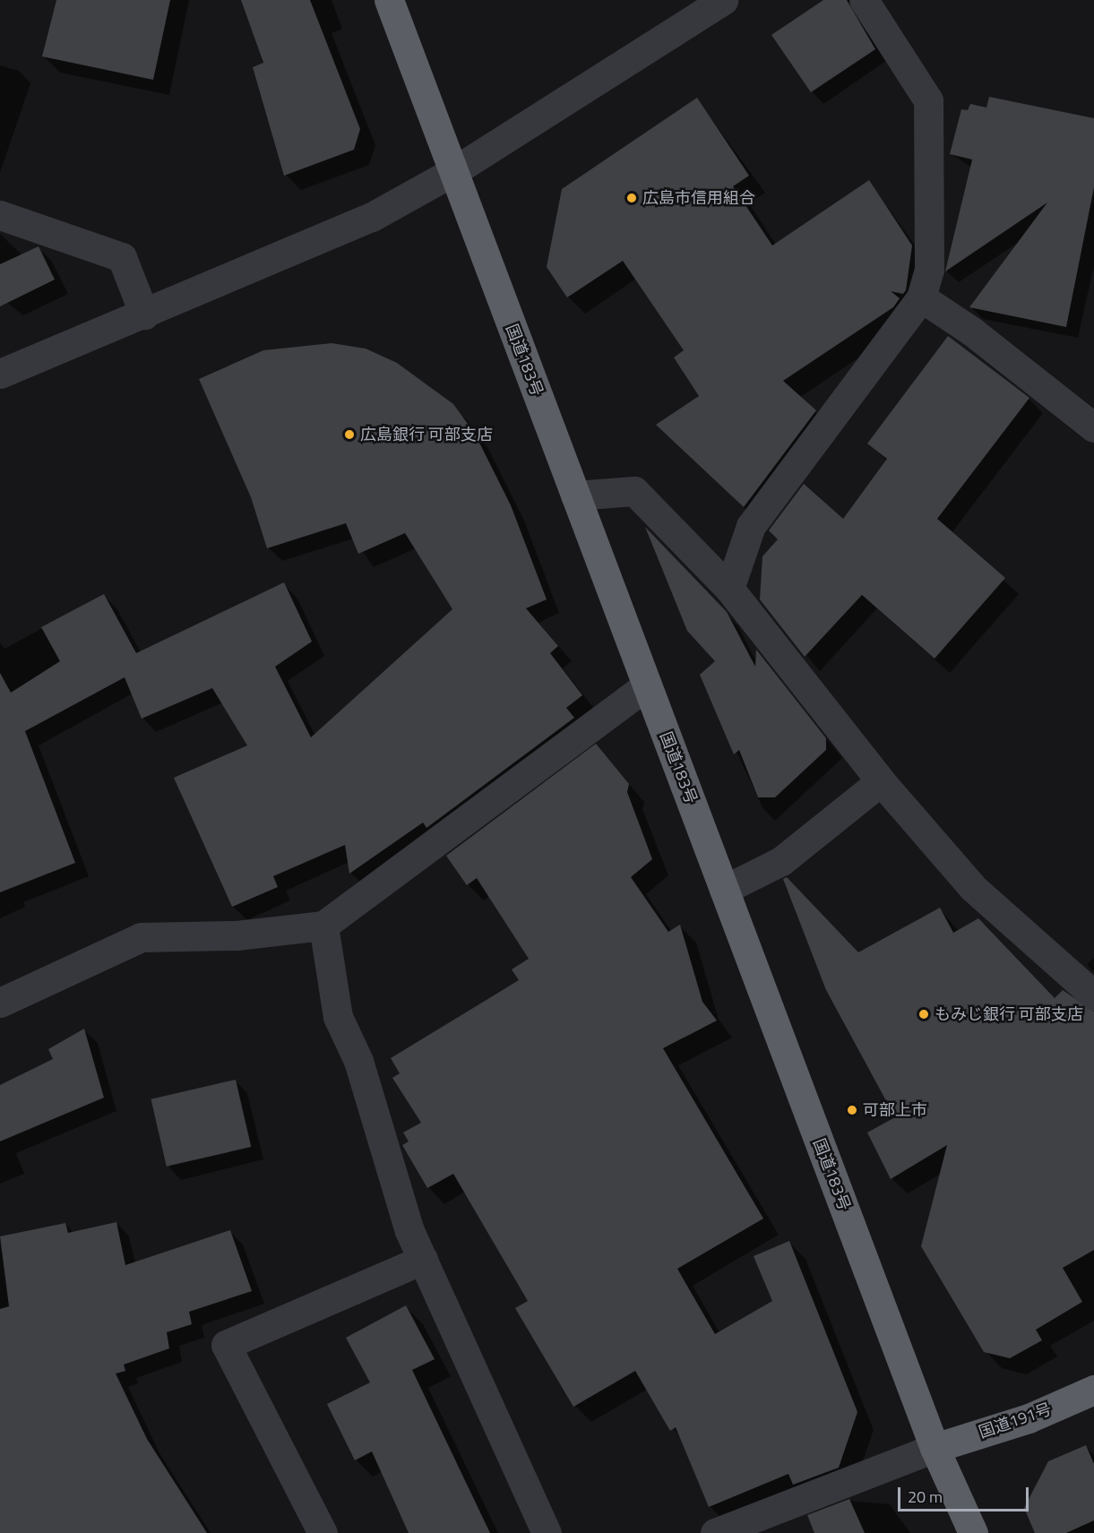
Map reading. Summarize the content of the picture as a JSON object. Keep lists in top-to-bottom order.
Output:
{
  "streets": {
    "highway": ["国道183号", "国道191号"]
  },
  "crossings": [
    ["国道183号", "国道191号"]
  ],
  "places": [
    "広島市信用組合",
    "広島銀行 可部支店",
    "もみじ銀行 可部支店",
    "可部上市"
  ],
  "scale_bar": "20 m"
}
